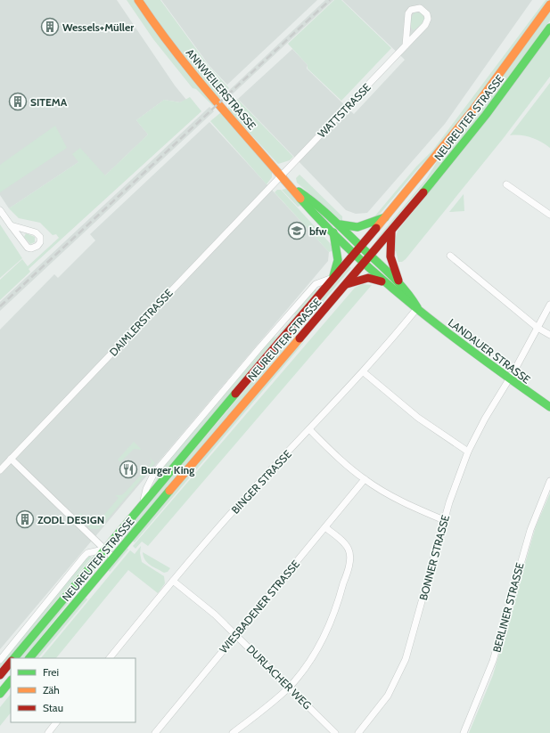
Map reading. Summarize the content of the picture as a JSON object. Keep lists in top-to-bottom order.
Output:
{
  "streets": {
    "main road": ["ANNWEILERSTRASSE", "NEUREUTER STRASSE", "LANDAUER STRASSE"],
    "street": [
      "WATTSTRASSE",
      "DAIMLERSTRASSE",
      "BINGER STRASSE",
      "BONNER STRASSE",
      "WIESBADENER STRASSE",
      "BERLINER STRASSE",
      "DURLACHER WEG"
    ]
  },
  "crossings": [
    ["ANNWEILERSTRASSE", "WATTSTRASSE"],
    ["ANNWEILERSTRASSE", "NEUREUTER STRASSE"],
    ["ANNWEILERSTRASSE", "DAIMLERSTRASSE"],
    ["ANNWEILERSTRASSE", "LANDAUER STRASSE"],
    ["WATTSTRASSE", "DAIMLERSTRASSE"],
    ["NEUREUTER STRASSE", "LANDAUER STRASSE"],
    ["LANDAUER STRASSE", "BINGER STRASSE"],
    ["LANDAUER STRASSE", "BONNER STRASSE"],
    ["BINGER STRASSE", "DURLACHER WEG"],
    ["WIESBADENER STRASSE", "DURLACHER WEG"]
  ],
  "places": {
    "building": ["Wessels+Müller", "SITEMA", "ZODL DESIGN"],
    "school or university": ["bfw"],
    "restaurant": ["Burger King"]
  },
  "legend": ["Frei", "Zäh", "Stau"]
}
